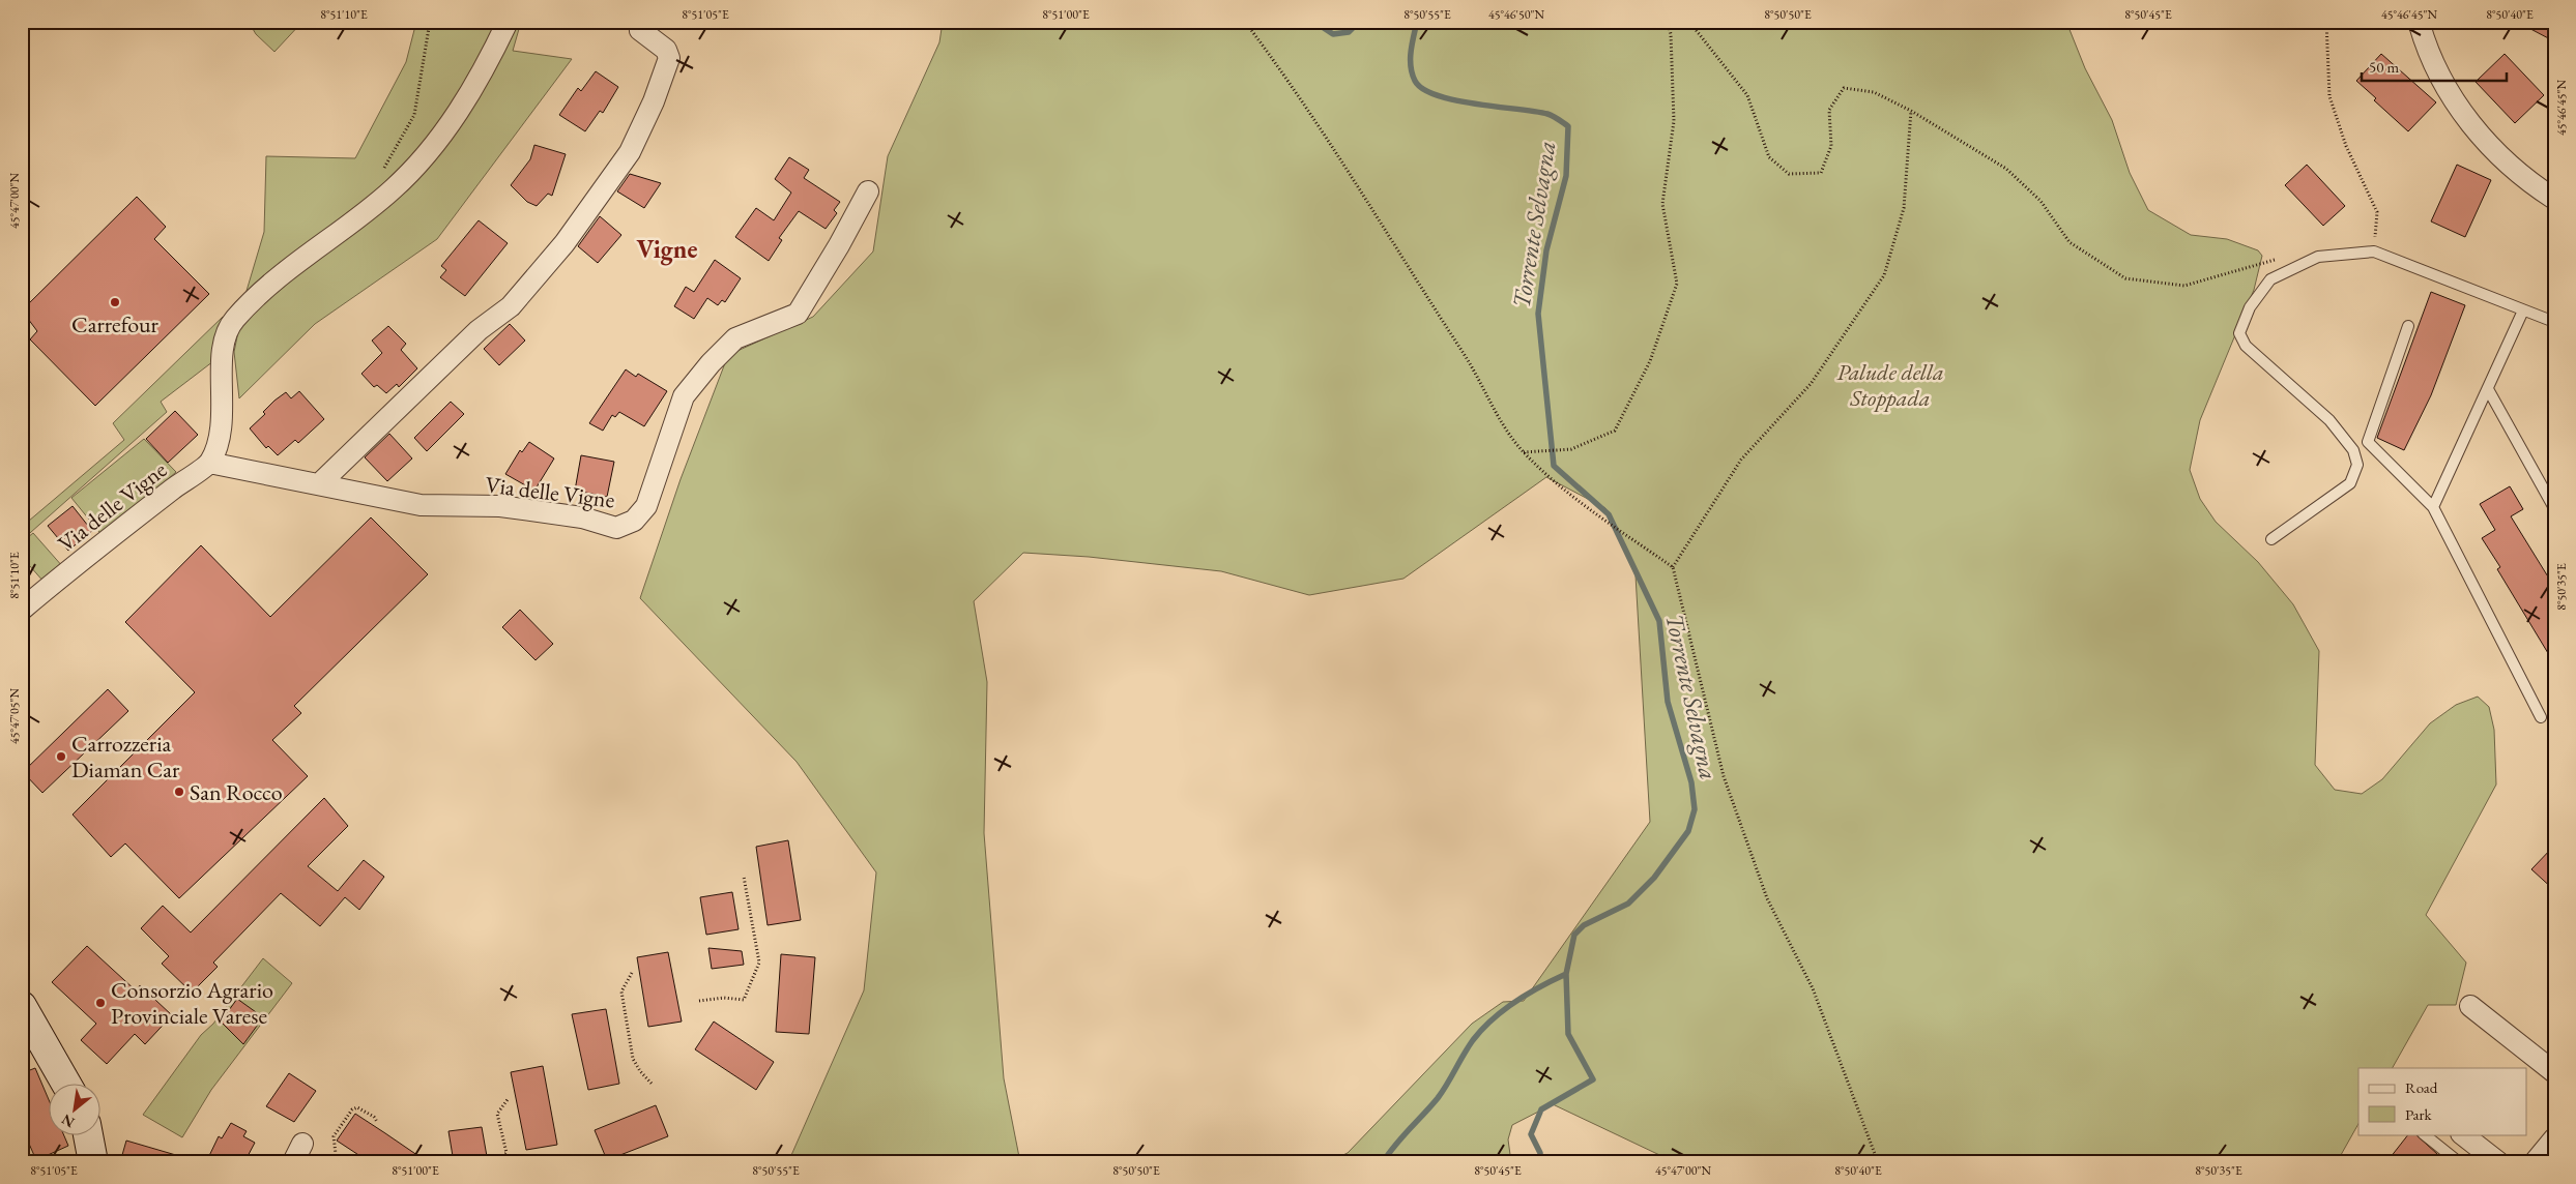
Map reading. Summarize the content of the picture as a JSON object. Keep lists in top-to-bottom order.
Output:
{
  "streets": {
    "street": ["Via delle Vigne"]
  },
  "districts": ["Vigne"],
  "water": ["Torrente Selvagna"],
  "parks": ["Palude della Stoppada"],
  "places": [
    "Carrefour",
    "Carrozzeria Diaman Car",
    "San Rocco",
    "Consorzio Agrario Provinciale Varese"
  ],
  "legend": ["Road", "Park"],
  "scale_bar": "50 m",
  "north": "bottom left",
  "coordinates": [
    "8°51'10\"E",
    "8°51'05\"E",
    "8°51'00\"E",
    "8°50'55\"E",
    "45°46'50\"N",
    "8°50'50\"E",
    "8°50'45\"E",
    "45°46'45\"N",
    "8°50'40\"E",
    "45°47'00\"N",
    "8°50'35\"E",
    "45°47'05\"N"
  ]
}
